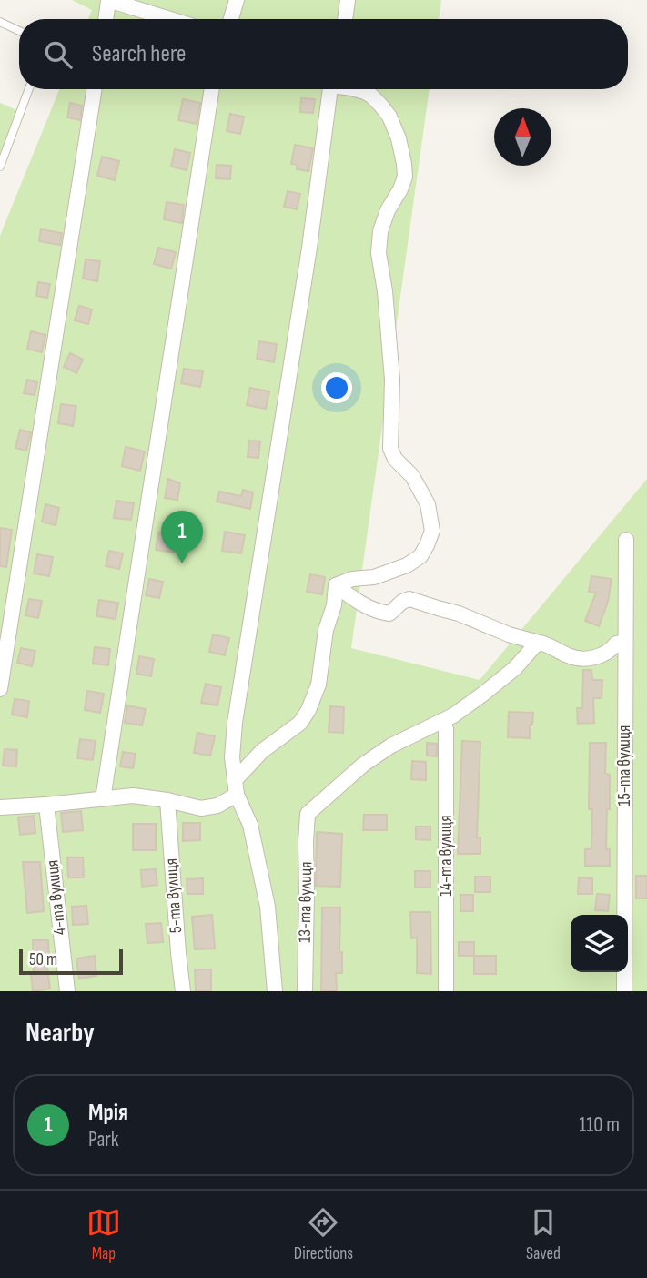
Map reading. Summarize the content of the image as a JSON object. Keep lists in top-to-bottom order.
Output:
{
  "streets": {
    "street": [
      "15-та вулиця",
      "14-та вулиця",
      "5-та вулиця",
      "4-та вулиця",
      "13-та вулиця"
    ]
  },
  "crossings": [
    ["14-та вулиця", "13-та вулиця"]
  ],
  "scale_bar": "50 m",
  "north": "top",
  "page": {
    "search": "Search here",
    "pins": "1",
    "scale": "50 m",
    "heading": "Nearby",
    "list": [
      {
        "mark": "1",
        "name": "Мрія",
        "note": "Park",
        "value": "110 m"
      }
    ],
    "nav": ["Map", "Directions", "Saved"]
  }
}
